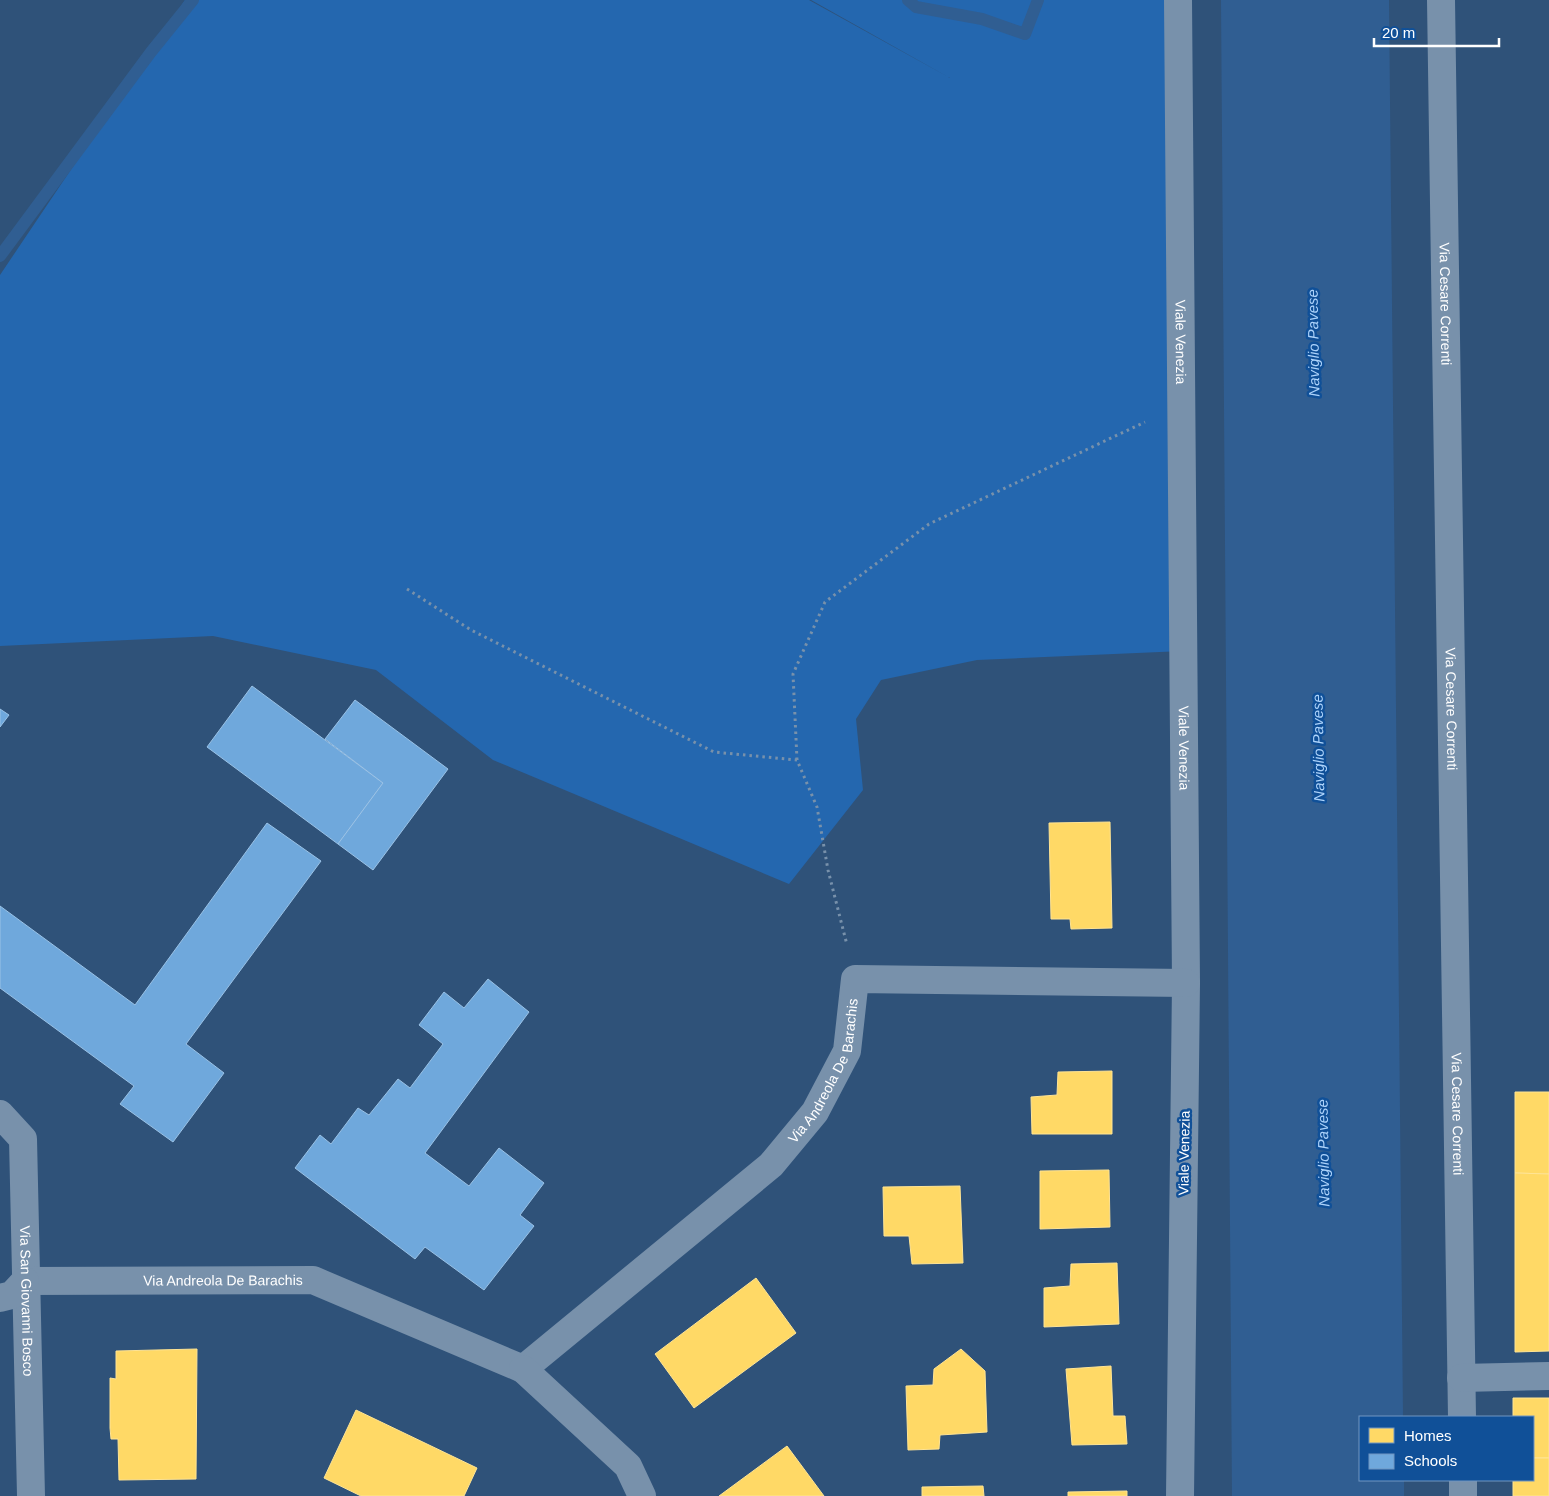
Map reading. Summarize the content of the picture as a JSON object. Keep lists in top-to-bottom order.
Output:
{
  "streets": {
    "street": [
      "Via Cesare Correnti",
      "Viale Venezia",
      "Via Andreola De Barachis",
      "Via San Giovanni Bosco"
    ]
  },
  "crossings": [
    ["Viale Venezia", "Via Andreola De Barachis"],
    ["Via Andreola De Barachis", "Via San Giovanni Bosco"]
  ],
  "water": ["Naviglio Pavese"],
  "legend": ["Homes", "Schools"],
  "scale_bar": "20 m"
}
